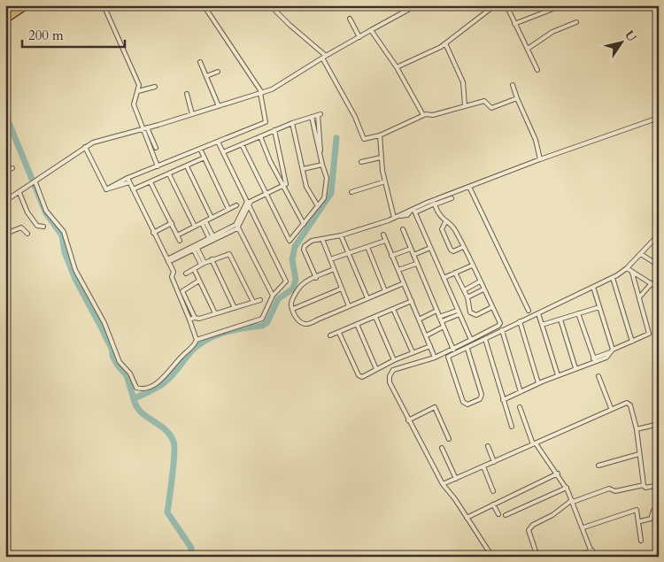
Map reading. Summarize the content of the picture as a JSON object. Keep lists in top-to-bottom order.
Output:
{
  "scale_bar": "200 m",
  "north": "top right"
}
